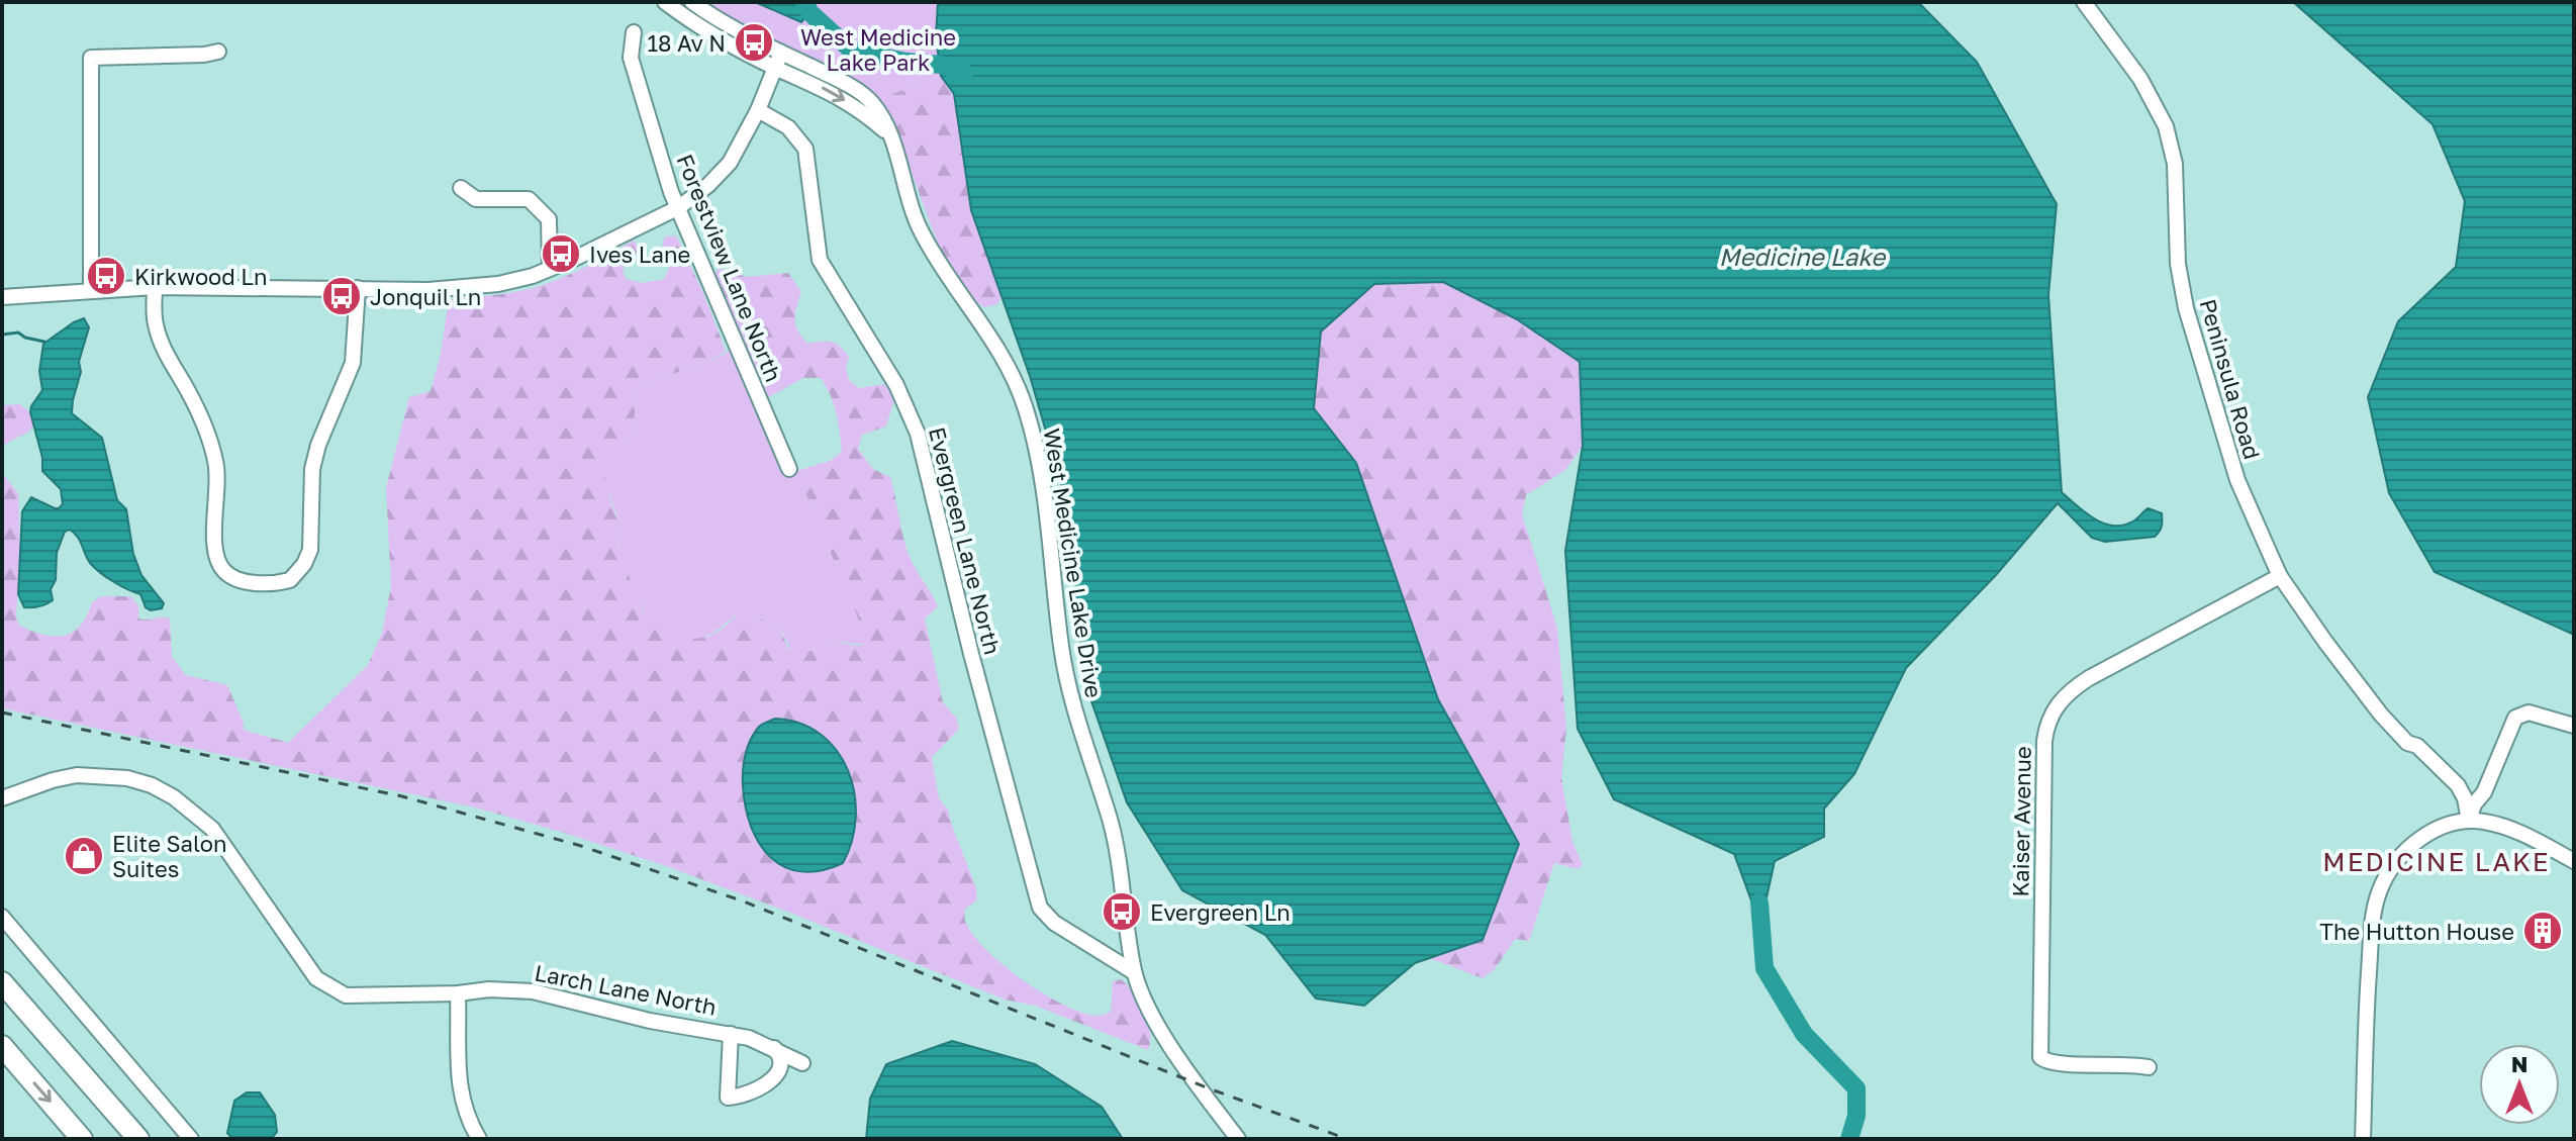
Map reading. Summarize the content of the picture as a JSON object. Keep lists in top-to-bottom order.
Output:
{
  "streets": {
    "street": [
      "Forestview Lane North",
      "Peninsula Road",
      "Evergreen Lane North",
      "West Medicine Lake Drive",
      "Kaiser Avenue",
      "Larch Lane North"
    ]
  },
  "crossings": [
    ["Peninsula Road", "Kaiser Avenue"],
    ["Evergreen Lane North", "West Medicine Lake Drive"]
  ],
  "districts": ["MEDICINE LAKE"],
  "water": ["Medicine Lake"],
  "parks": ["West Medicine Lake Park"],
  "places": {
    "bus stop": [
      "18 Av N",
      "Ives Lane",
      "Kirkwood Ln",
      "Jonquil Ln",
      "Evergreen Ln"
    ],
    "shop": ["Elite Salon Suites"],
    "building": ["The Hutton House"]
  },
  "north": "top"
}
